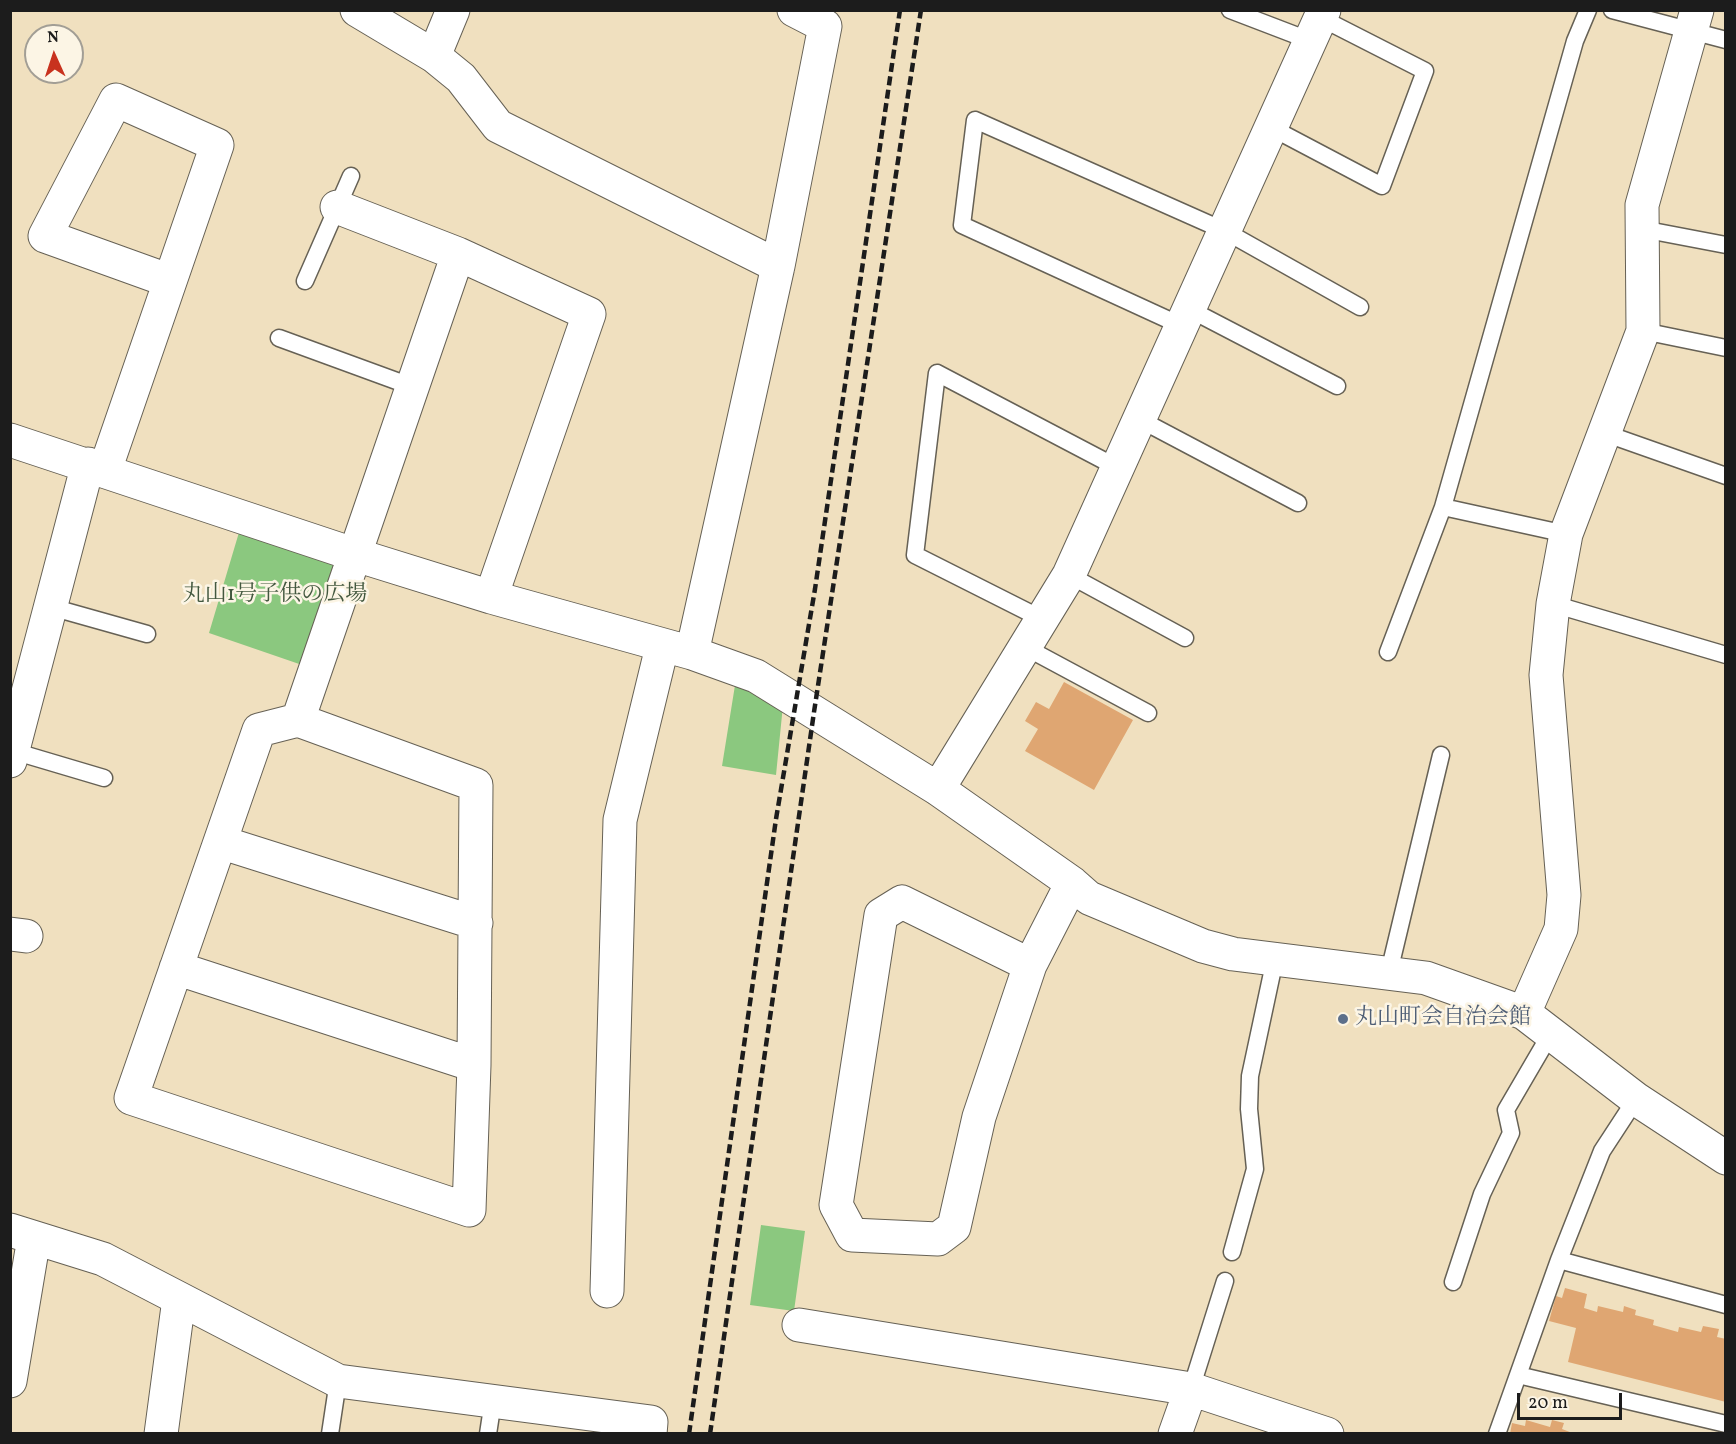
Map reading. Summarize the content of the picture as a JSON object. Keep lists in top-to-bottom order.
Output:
{
  "parks": ["丸山1号子供の広場"],
  "places": ["丸山町会自治会館"],
  "scale_bar": "20 m",
  "north": "top"
}
